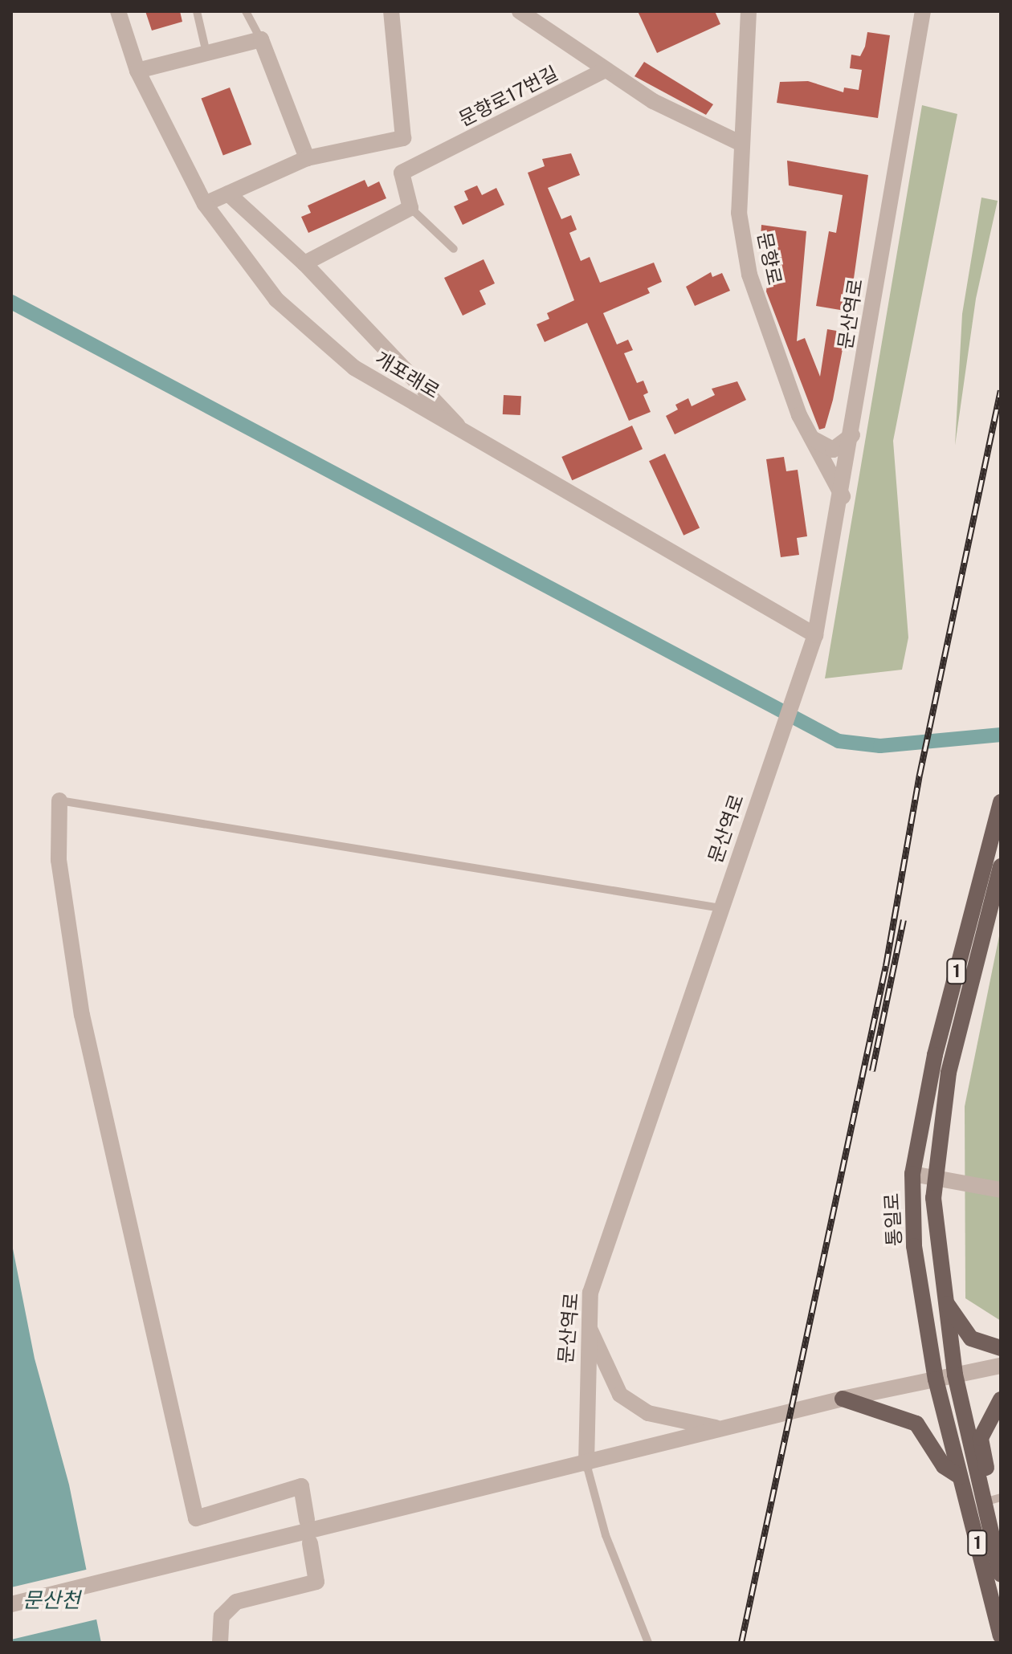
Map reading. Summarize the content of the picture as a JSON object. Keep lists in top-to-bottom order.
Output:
{
  "streets": {
    "main road": ["1", "통일로"],
    "street": [
      "문향로17번길",
      "문향로",
      "문산역로",
      "개포래로"
    ]
  },
  "crossings": [
    ["문향로17번길", "문향로"],
    ["문향로", "문산역로"],
    ["문산역로", "개포래로"]
  ],
  "water": ["문산천"]
}
